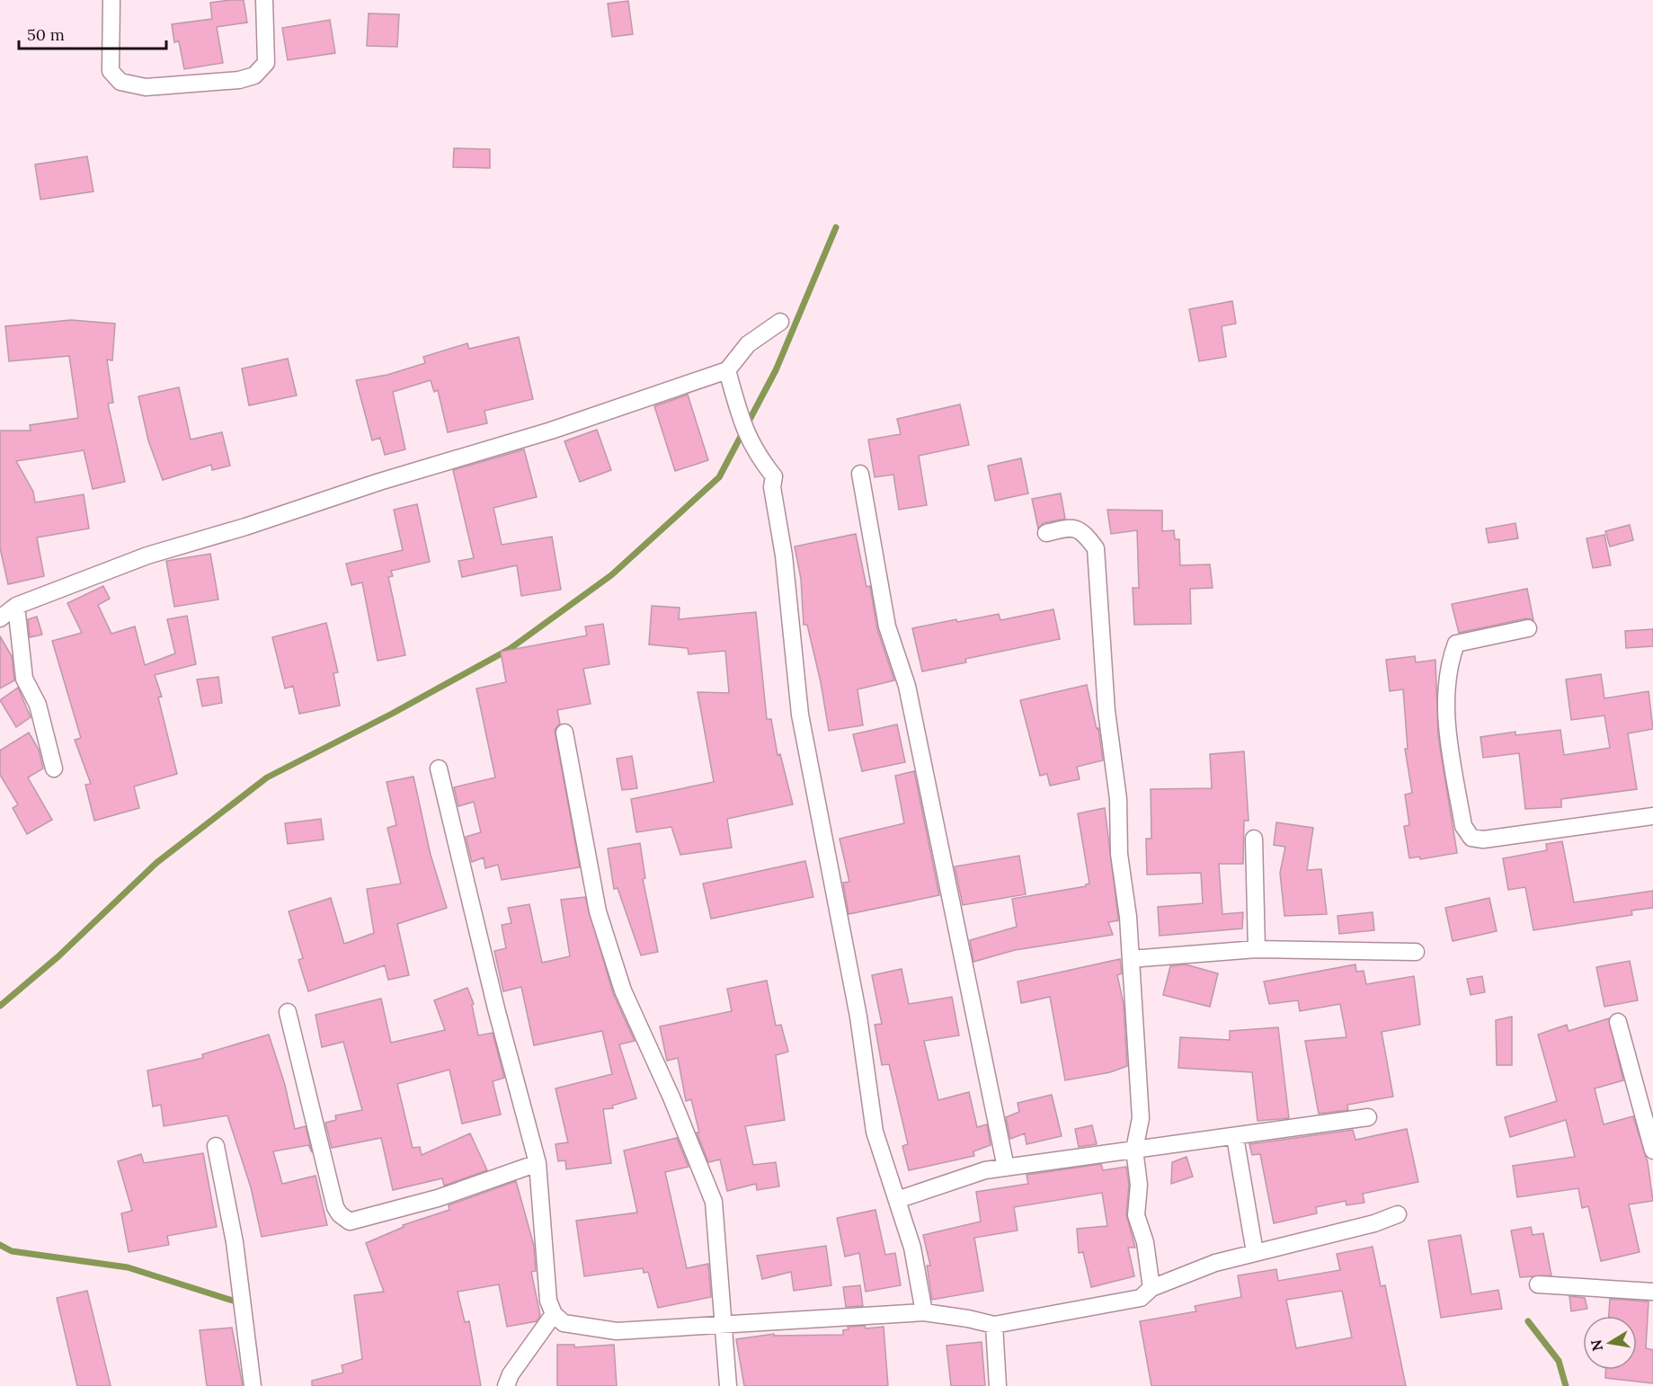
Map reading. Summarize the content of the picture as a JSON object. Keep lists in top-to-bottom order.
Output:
{
  "scale_bar": "50 m",
  "north": "left"
}
